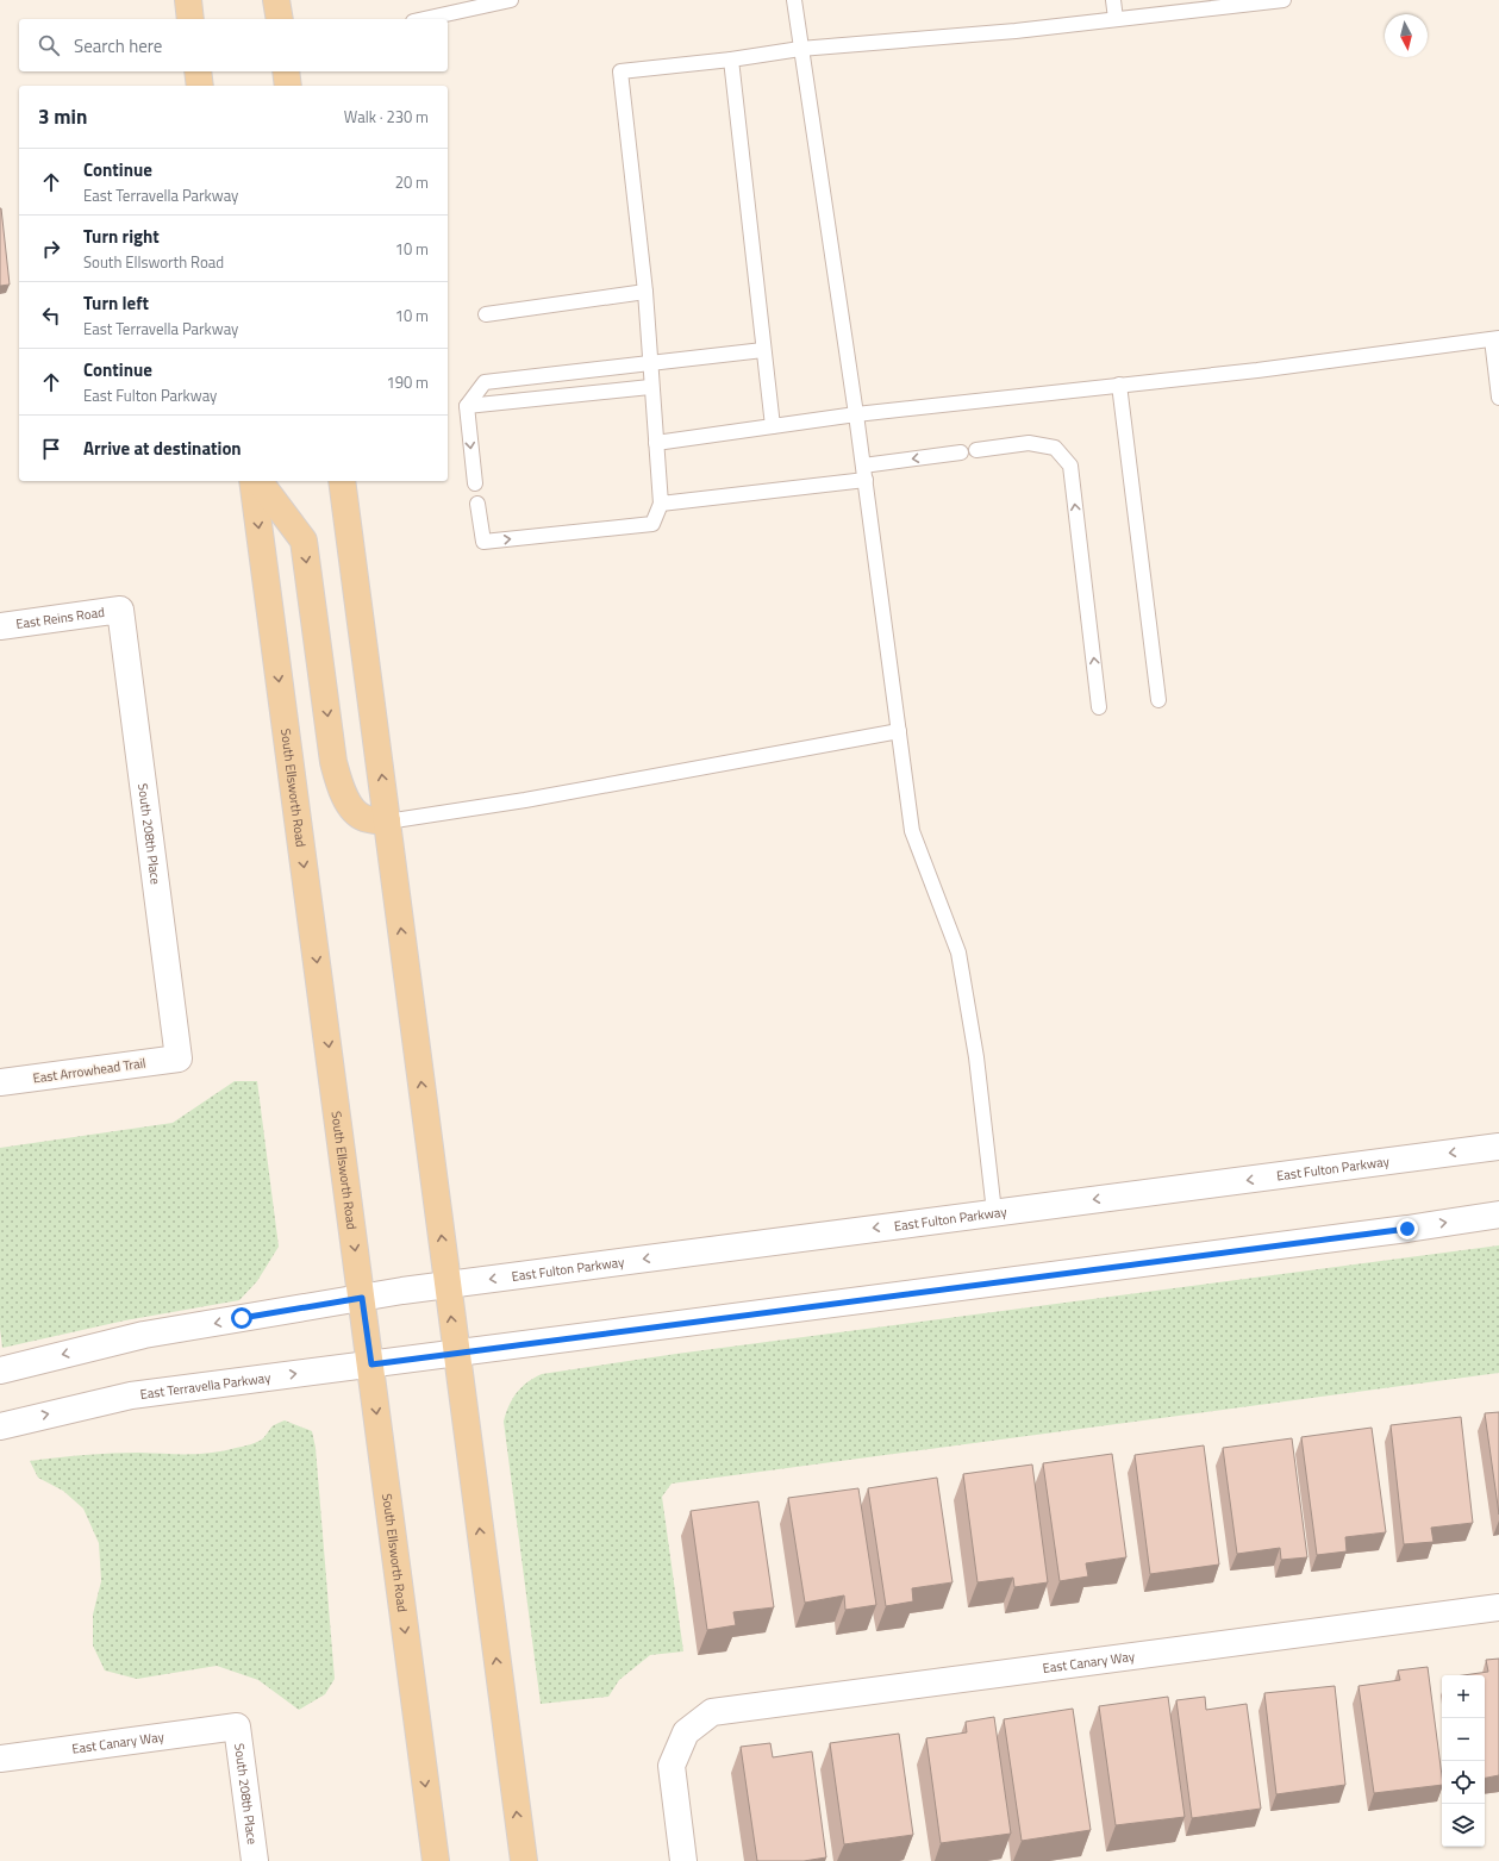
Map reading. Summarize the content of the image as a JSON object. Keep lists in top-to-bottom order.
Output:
{
  "streets": {
    "main road": ["South Ellsworth Road"],
    "street": [
      "East Reins Road",
      "South 208th Place",
      "East Arrowhead Trail",
      "East Fulton Parkway",
      "East Terravella Parkway",
      "East Canary Way"
    ]
  },
  "crossings": [
    ["East Reins Road", "South 208th Place"],
    ["South Ellsworth Road", "East Fulton Parkway"],
    ["South Ellsworth Road", "East Terravella Parkway"],
    ["South 208th Place", "East Arrowhead Trail"],
    ["South 208th Place", "East Canary Way"]
  ],
  "north": "bottom",
  "page": {
    "search": "Search here",
    "heading": ["3 min", "Walk · 230 m"],
    "list": [
      ["Continue", "East Terravella Parkway", "20 m"],
      ["Turn right", "South Ellsworth Road", "10 m"],
      ["Turn left", "East Terravella Parkway", "10 m"],
      ["Continue", "East Fulton Parkway", "190 m"],
      "Arrive at destination"
    ],
    "map_buttons": ["+", "−"]
  }
}
